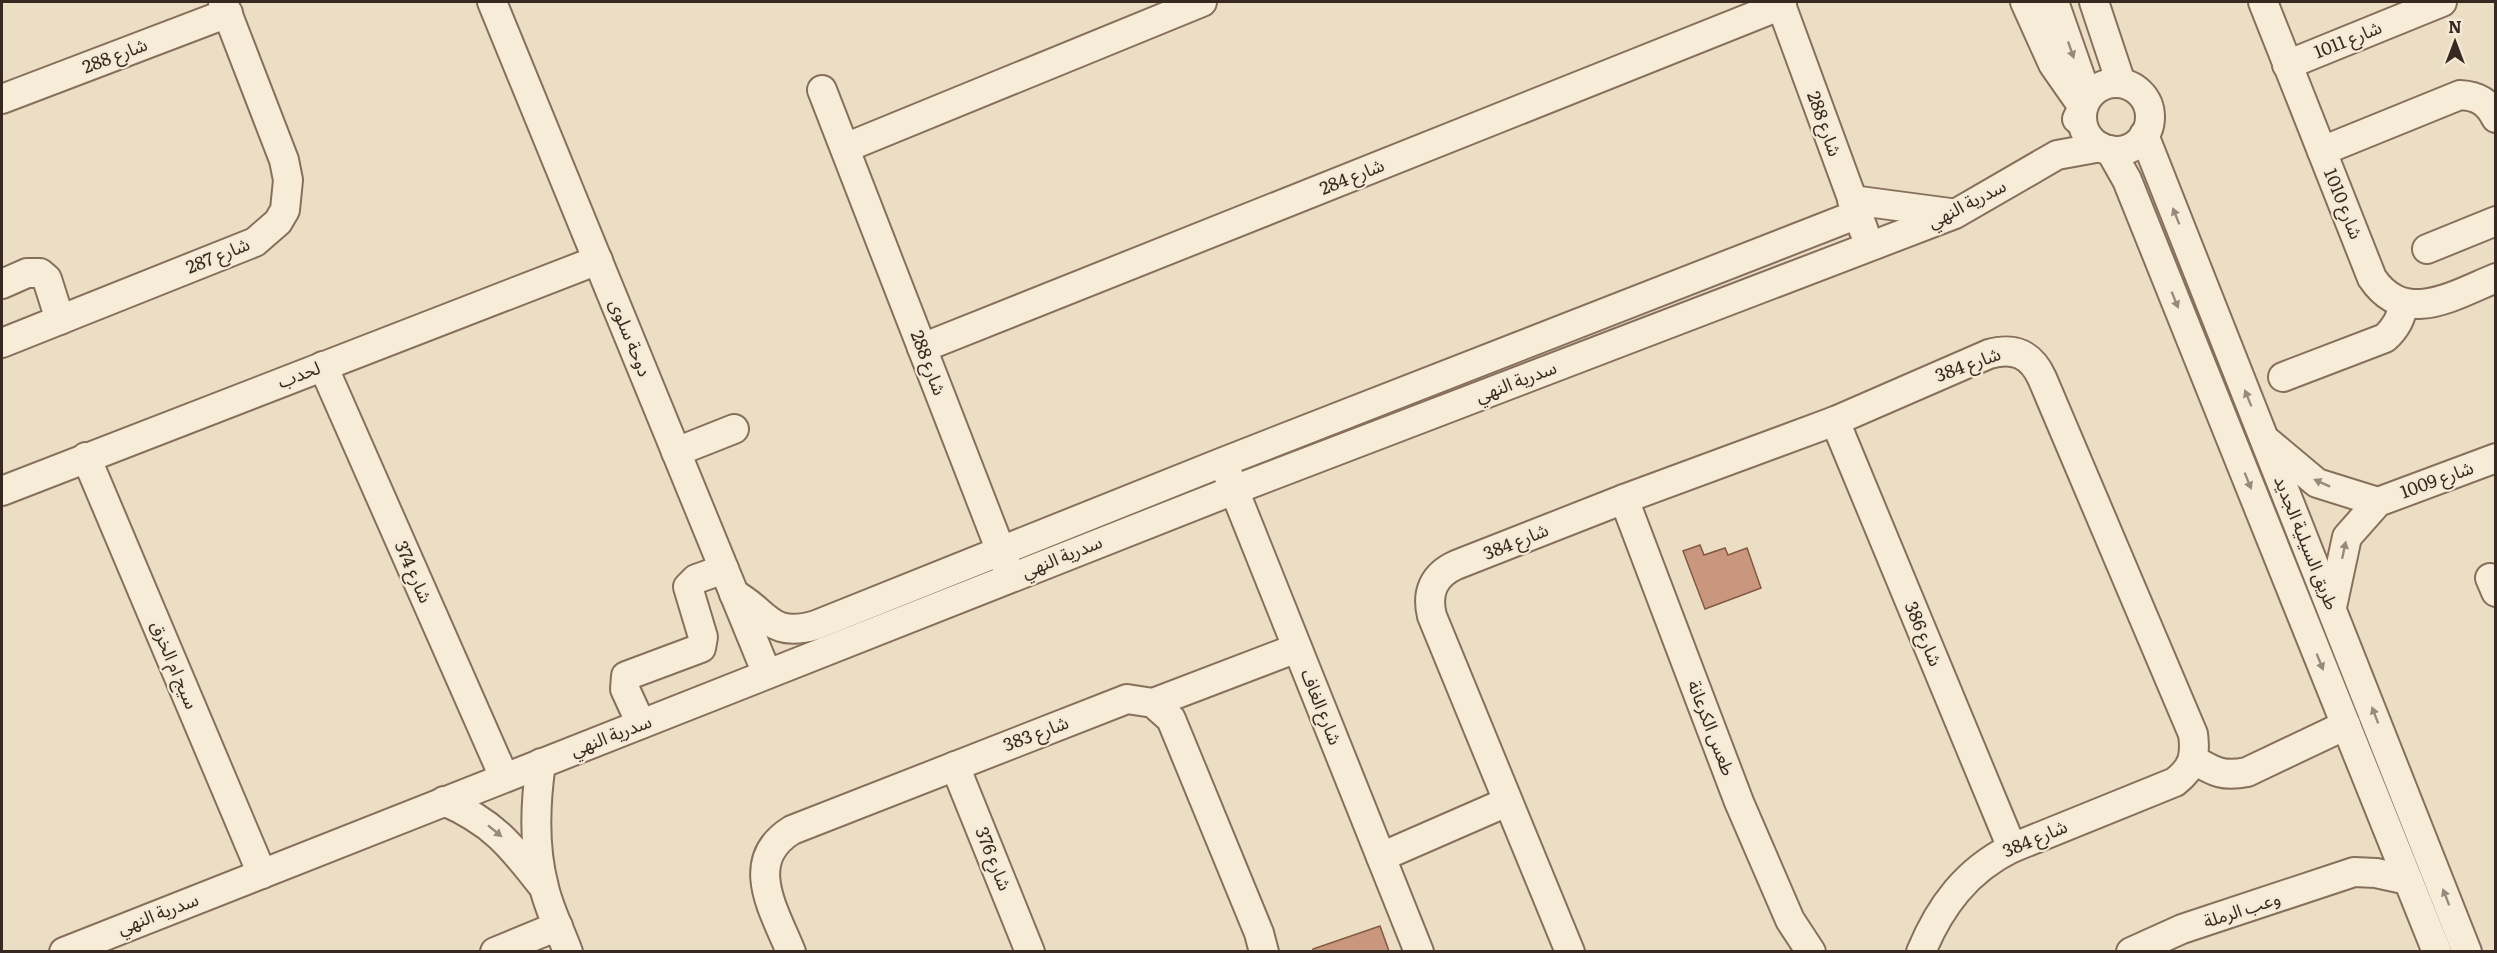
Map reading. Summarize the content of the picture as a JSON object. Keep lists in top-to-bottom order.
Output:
{
  "streets": {
    "street": [
      "شارع 1011",
      "شارع 288",
      "شارع 284",
      "سدرية النهي",
      "شارع 1010",
      "شارع 287",
      "دوحة سلوى",
      "شارع 384",
      "لحدب",
      "شارع 1009",
      "طريق السيلية الجديد",
      "شارع 374",
      "شارع 386",
      "سيج ام الخرق",
      "شارع الغاف",
      "طعس الكرعانة",
      "شارع 383",
      "شارع 376",
      "وعب الرملة"
    ]
  },
  "crossings": [
    ["شارع 1011", "شارع 1010"],
    ["شارع 288", "شارع 284"],
    ["شارع 288", "سدرية النهي"],
    ["شارع 288", "شارع 287"],
    ["سدرية النهي", "دوحة سلوى"],
    ["سدرية النهي", "طريق السيلية الجديد"],
    ["سدرية النهي", "شارع 374"],
    ["سدرية النهي", "سيج ام الخرق"],
    ["سدرية النهي", "شارع الغاف"],
    ["دوحة سلوى", "لحدب"],
    ["شارع 384", "شارع 386"],
    ["شارع 384", "طعس الكرعانة"],
    ["لحدب", "شارع 374"],
    ["لحدب", "سيج ام الخرق"],
    ["شارع 1009", "طريق السيلية الجديد"],
    ["طريق السيلية الجديد", "وعب الرملة"],
    ["شارع 383", "شارع 376"]
  ],
  "north": "top"
}
